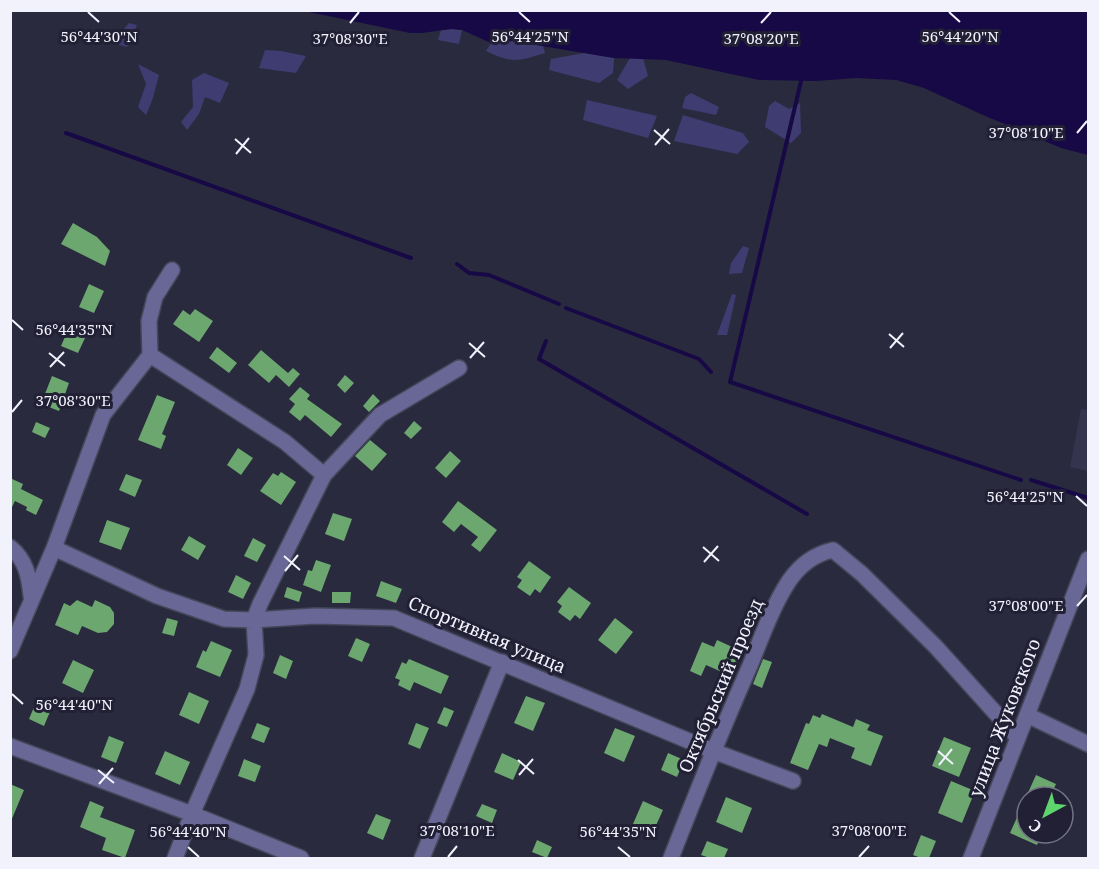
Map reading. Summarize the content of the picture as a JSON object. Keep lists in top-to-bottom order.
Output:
{
  "streets": {
    "street": ["Спортивная улица", "Октябрьский проезд", "улица Жуковского"]
  },
  "crossings": [
    ["Спортивная улица", "Октябрьский проезд"],
    ["Октябрьский проезд", "улица Жуковского"]
  ],
  "north": "bottom left",
  "coordinates": [
    "56°44'30\"N",
    "56°44'25\"N",
    "56°44'20\"N",
    "37°08'30\"E",
    "37°08'20\"E",
    "37°08'10\"E",
    "56°44'35\"N",
    "37°08'00\"E",
    "56°44'40\"N"
  ]
}
